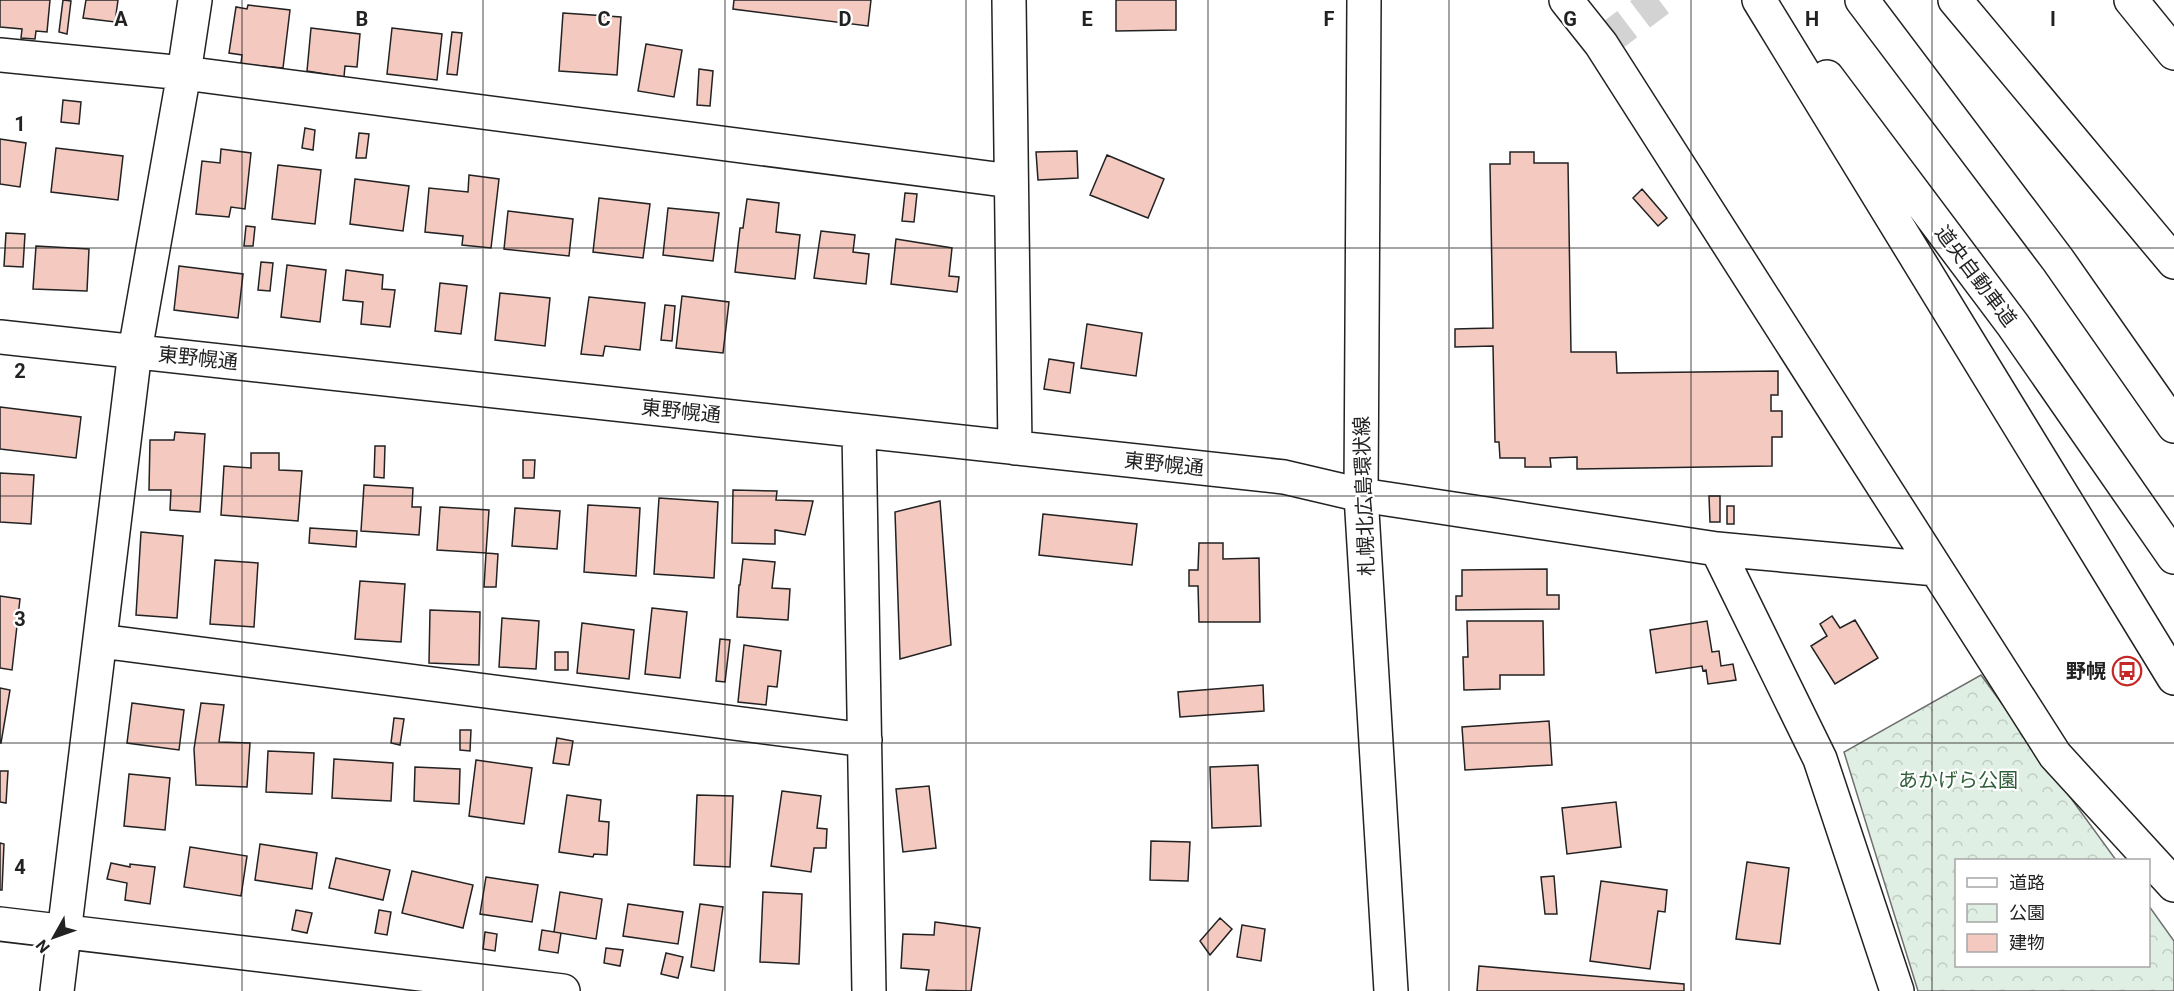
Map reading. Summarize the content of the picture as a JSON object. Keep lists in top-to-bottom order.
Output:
{
  "streets": {
    "main road": ["道央自動車道", "東野幌通", "札幌北広島環状線"]
  },
  "crossings": [
    ["東野幌通", "札幌北広島環状線"]
  ],
  "parks": ["あかげら公園"],
  "places": {
    "bus stop": ["野幌"]
  },
  "legend": ["道路", "公園", "建物"],
  "north": "bottom left",
  "grid": {
    "columns": [
      "A",
      "B",
      "C",
      "D",
      "E",
      "F",
      "G",
      "H",
      "I"
    ],
    "rows": [
      "1",
      "2",
      "3",
      "4"
    ]
  }
}
